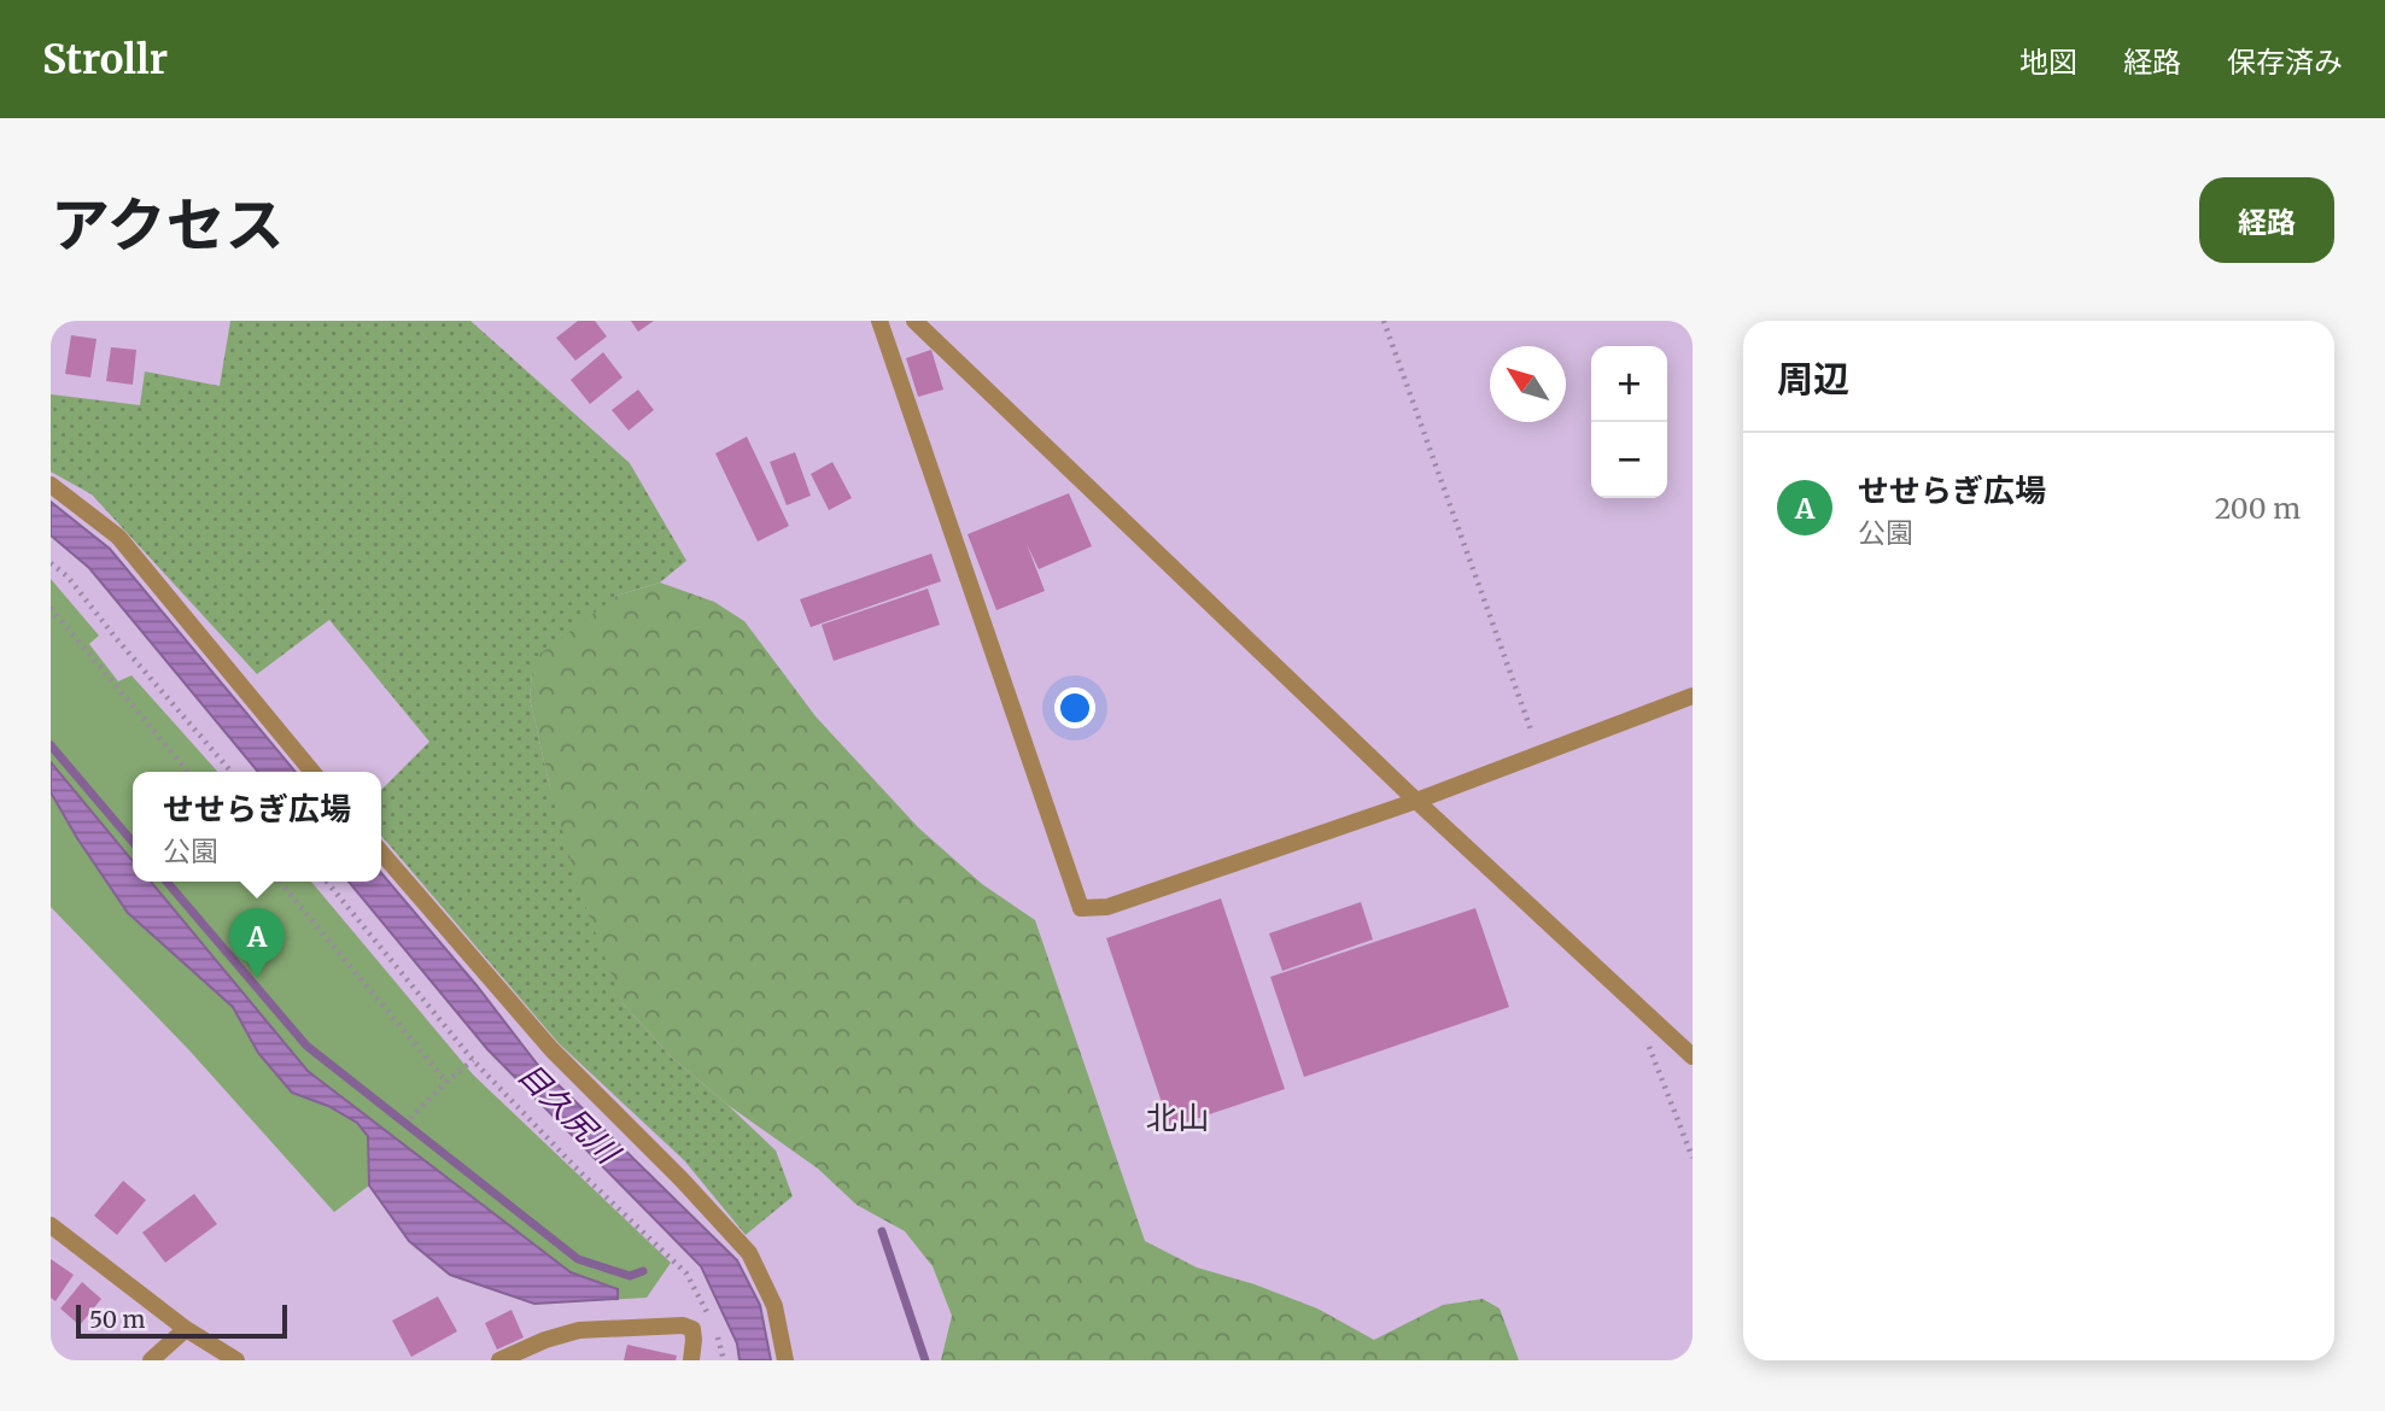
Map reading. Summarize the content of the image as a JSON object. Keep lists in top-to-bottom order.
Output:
{
  "districts": ["北山"],
  "water": ["目久尻川"],
  "scale_bar": "50 m",
  "north": "top left",
  "page": {
    "header": "Strollr",
    "nav": ["地図", "経路", "保存済み"],
    "title": "アクセス",
    "buttons": "経路",
    "heading": "周辺",
    "map_buttons": ["+", "−"],
    "list": [
      {
        "mark": "A",
        "name": "せせらぎ広場",
        "note": "公園",
        "value": "200 m"
      }
    ],
    "popup": ["せせらぎ広場", "公園"],
    "pins": "A",
    "scale": "50 m"
  }
}
